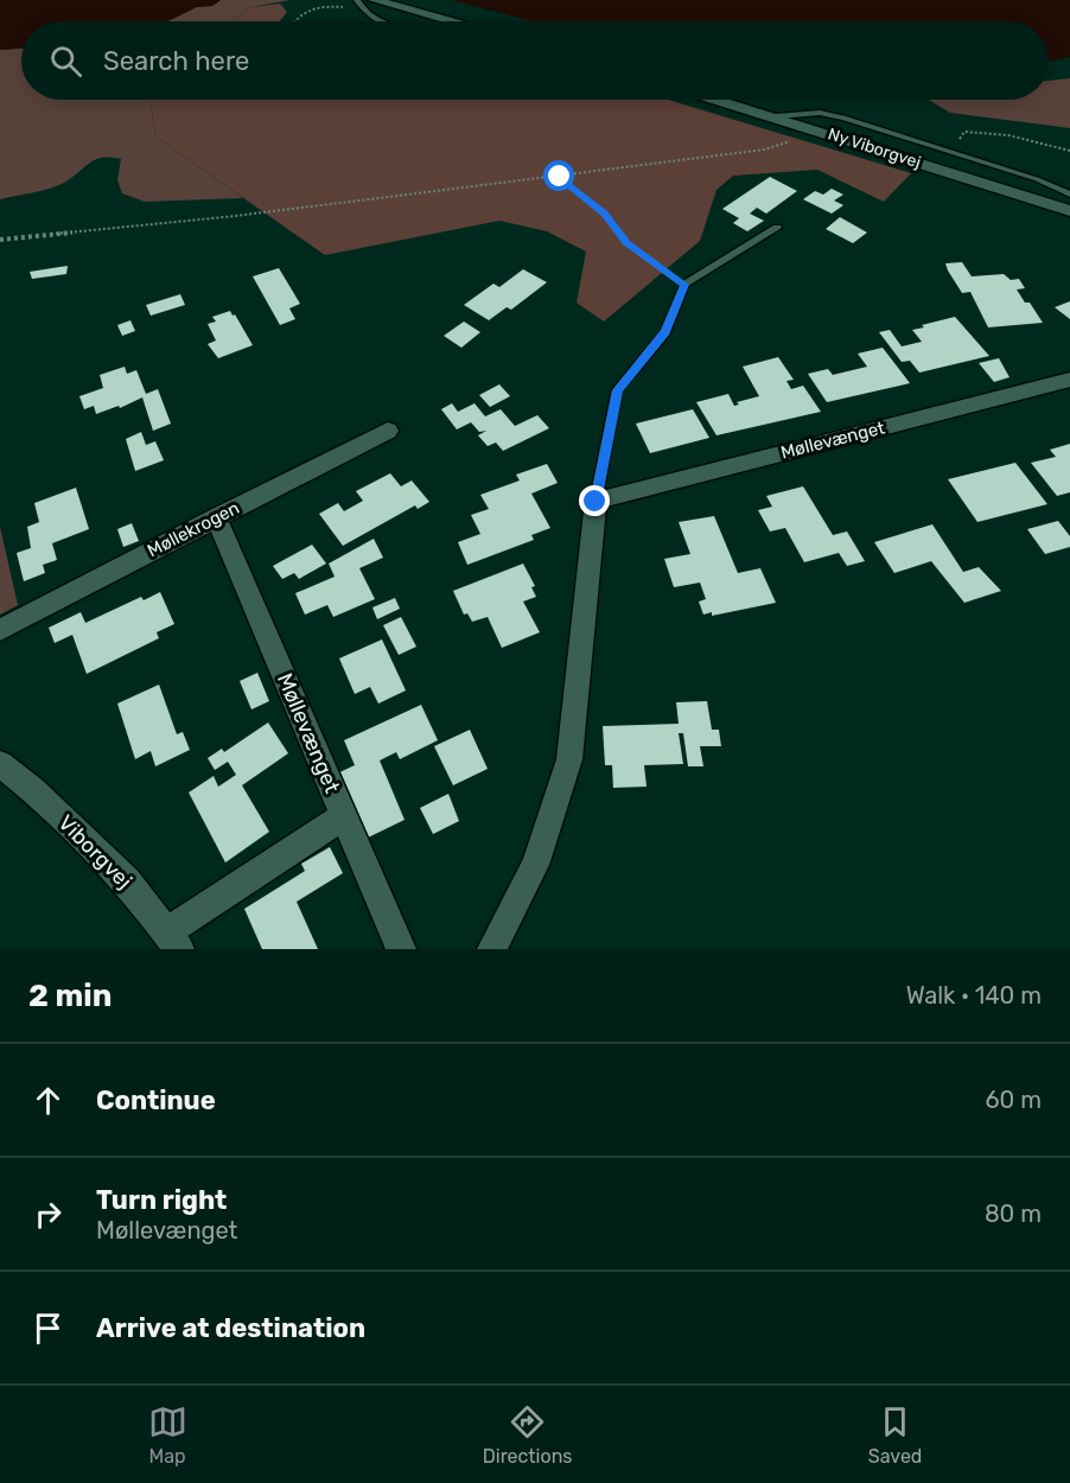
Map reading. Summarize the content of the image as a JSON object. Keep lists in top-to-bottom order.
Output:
{
  "streets": {
    "street": [
      "Ny Viborgvej",
      "Møllevænget",
      "Møllekrogen",
      "Viborgvej"
    ]
  },
  "crossings": [
    ["Møllevænget", "Møllekrogen"]
  ],
  "page": {
    "search": "Search here",
    "heading": ["2 min", "Walk · 140 m"],
    "list": [
      ["Continue", "60 m"],
      ["Turn right", "Møllevænget", "80 m"],
      "Arrive at destination"
    ],
    "nav": ["Map", "Directions", "Saved"]
  }
}
